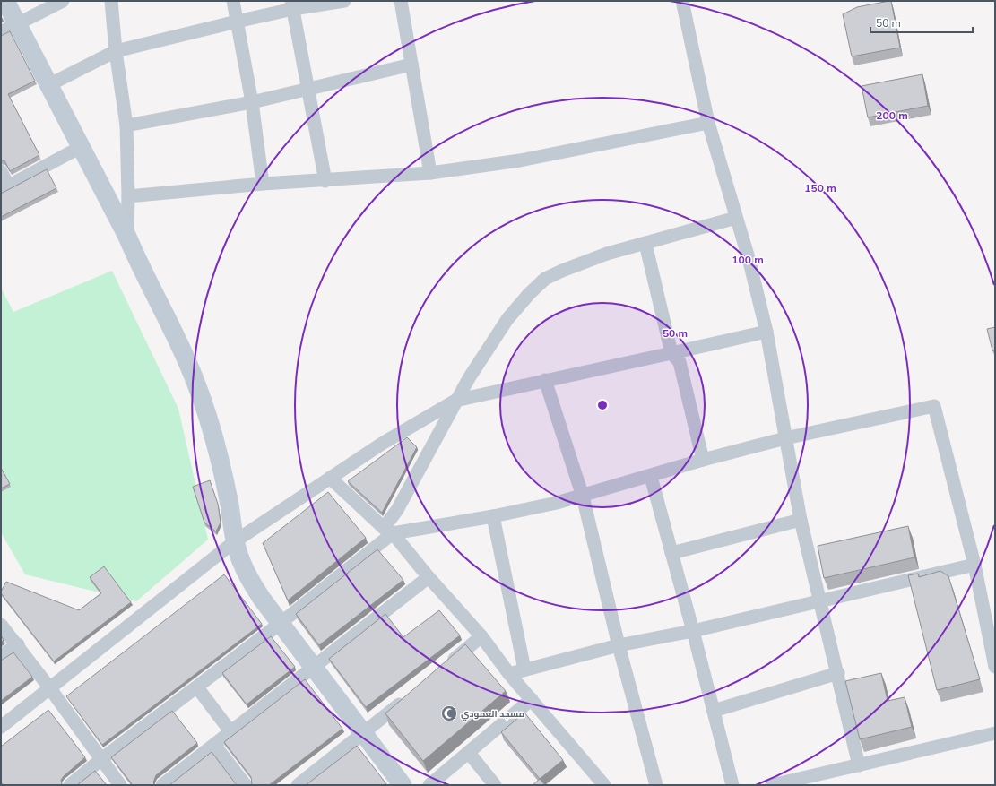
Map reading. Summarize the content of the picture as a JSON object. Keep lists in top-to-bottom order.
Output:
{
  "places": {
    "mosque": ["مسجد العمودي"]
  },
  "scale_bar": "50 m",
  "rings": [
    "200 m",
    "150 m",
    "100 m",
    "50 m"
  ]
}
